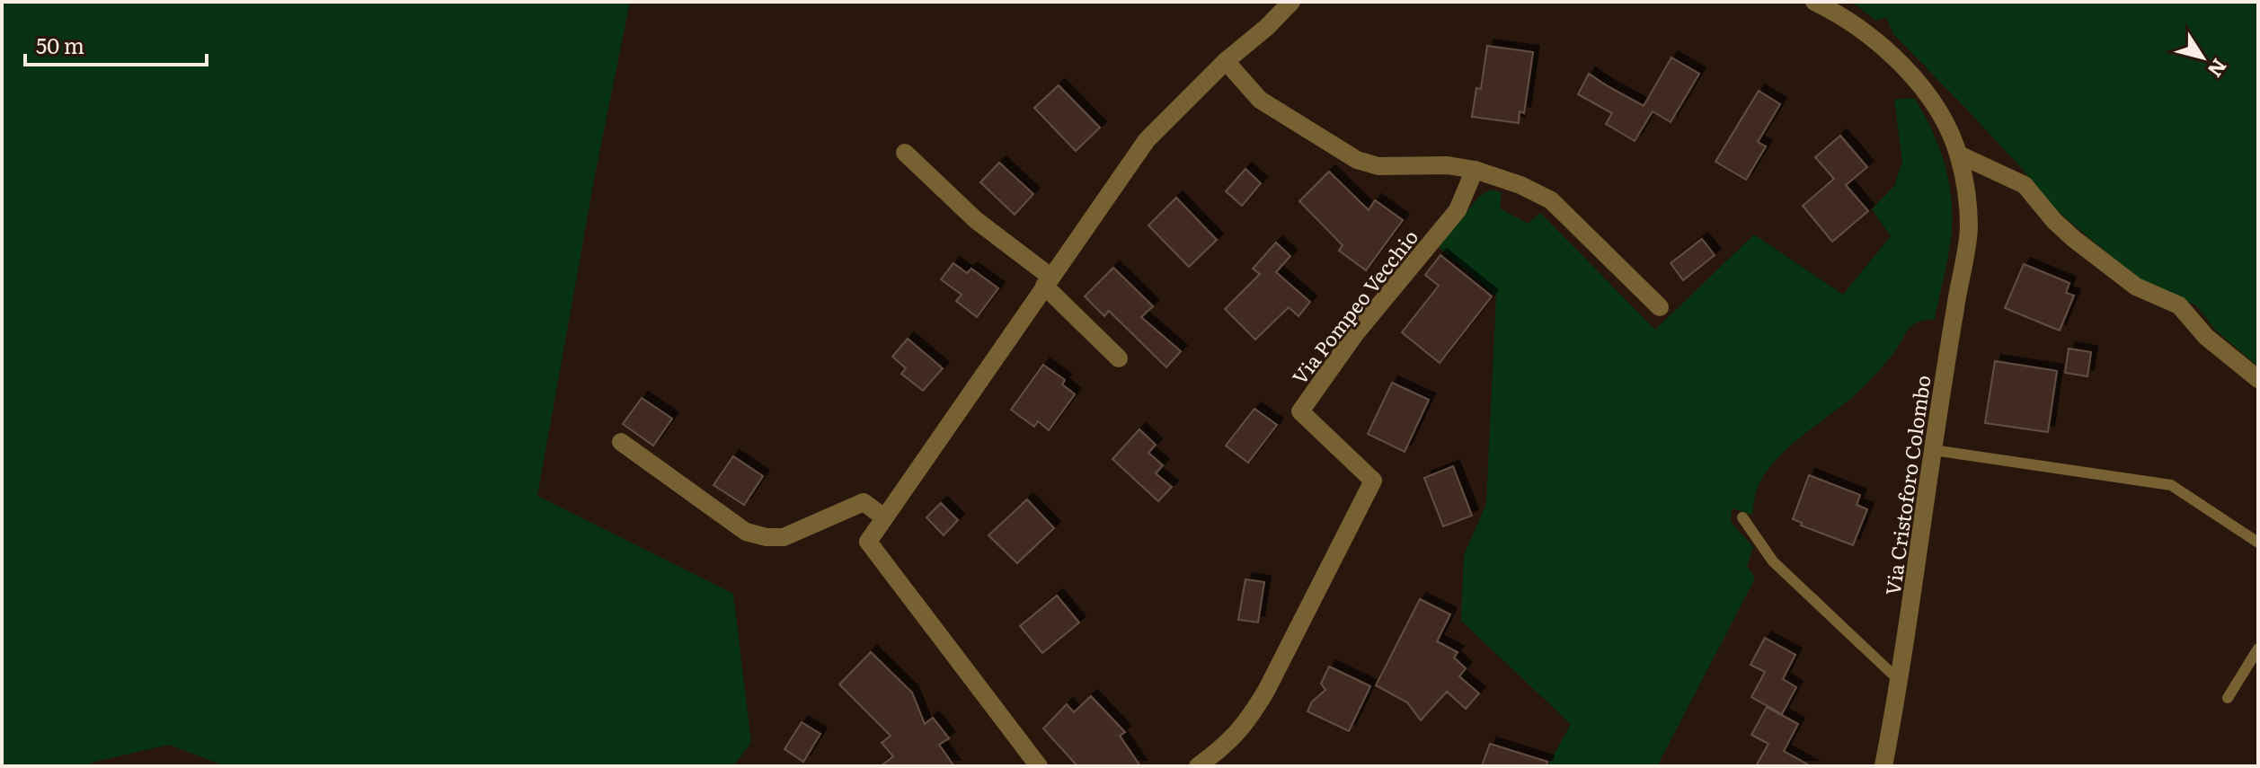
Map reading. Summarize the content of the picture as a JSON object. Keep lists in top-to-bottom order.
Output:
{
  "streets": {
    "street": ["Via Pompeo Vecchio", "Via Cristoforo Colombo"]
  },
  "scale_bar": "50 m",
  "north": "bottom right"
}
